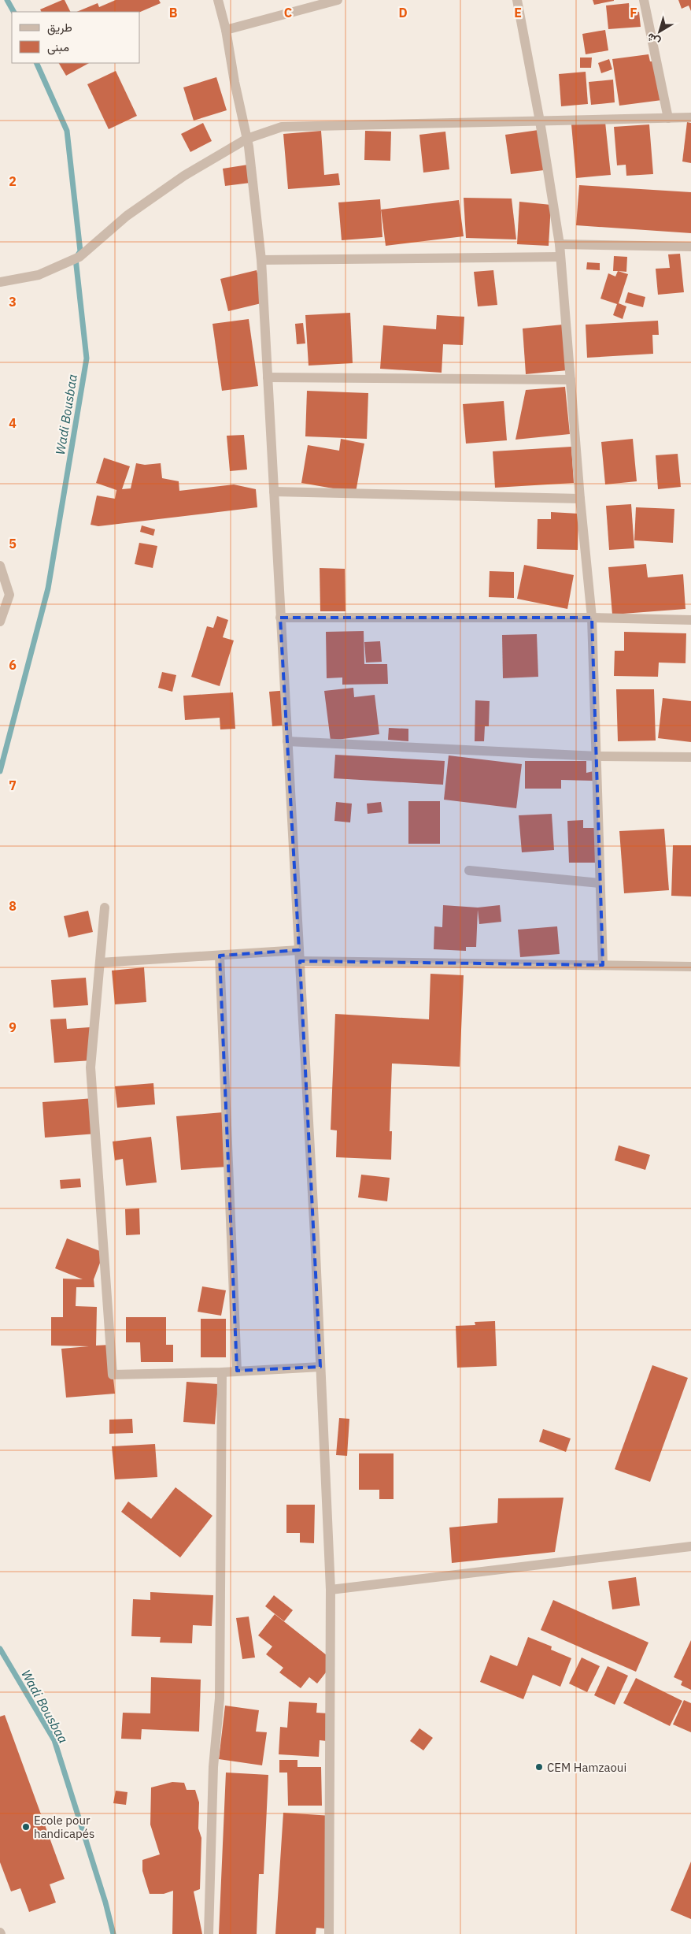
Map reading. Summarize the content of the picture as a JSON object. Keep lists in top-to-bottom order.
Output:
{
  "water": ["Wadi Bousbaa"],
  "places": ["CEM Hamzaoui", "Ecole pour handicapés"],
  "legend": ["طريق", "مبنى"],
  "north": "bottom left",
  "grid": {
    "columns": [
      "B",
      "C",
      "D",
      "E",
      "F"
    ],
    "rows": [
      "2",
      "3",
      "4",
      "5",
      "6",
      "7",
      "8",
      "9"
    ]
  }
}
